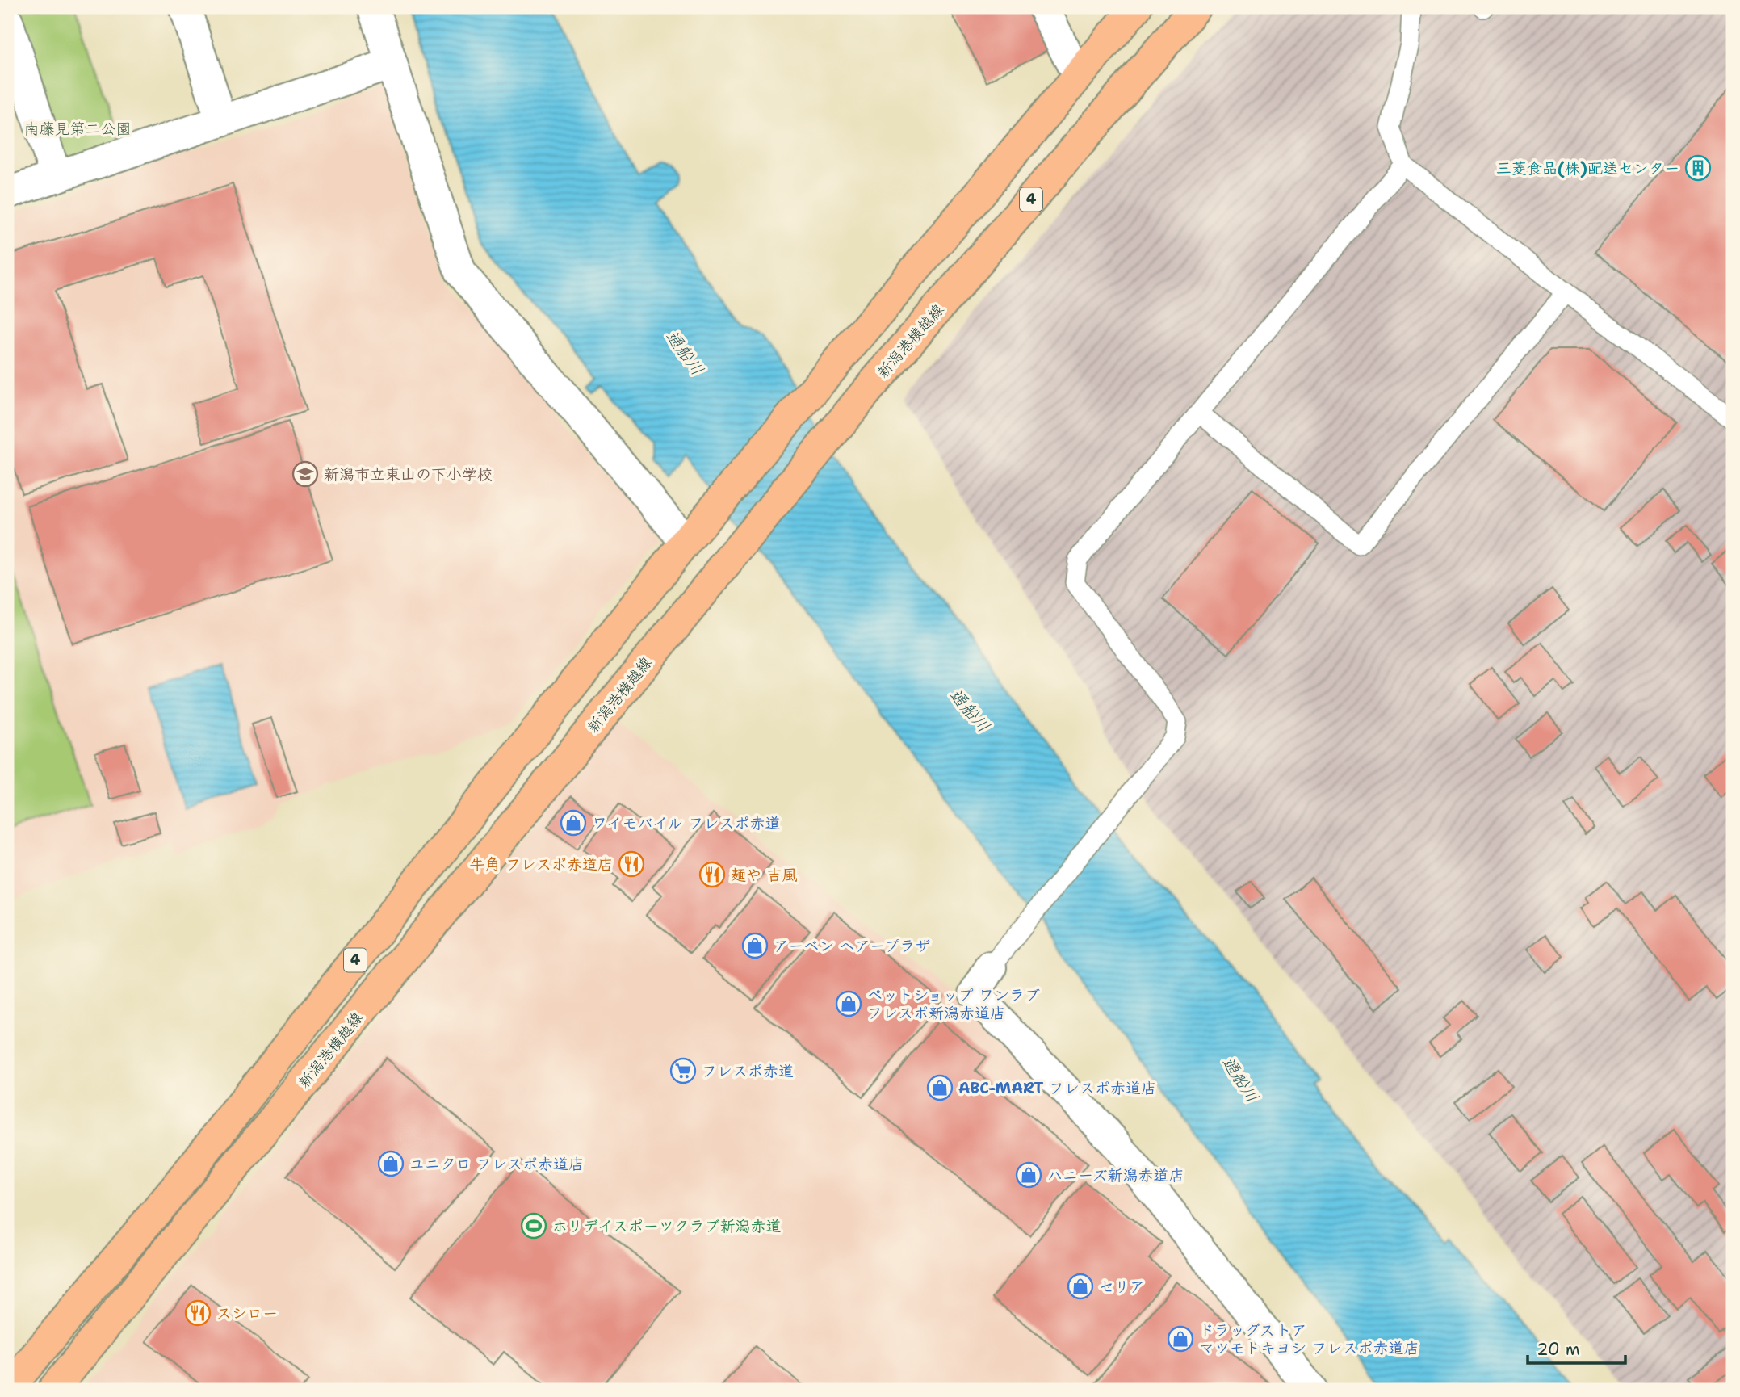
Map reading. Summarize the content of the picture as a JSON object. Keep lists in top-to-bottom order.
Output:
{
  "streets": {
    "main road": ["4", "新潟港横越線"]
  },
  "water": ["通船川"],
  "parks": ["南藤見第二公園"],
  "places": {
    "building": ["三菱食品(株)配送センター"],
    "school or university": ["新潟市立東山の下小学校"],
    "shop": [
      "ワイモバイル フレスポ赤道",
      "アーベン ヘアープラザ",
      "ペットショップ ワンラブ フレスポ新潟赤道店",
      "ABC-MART フレスポ赤道店",
      "ユニクロ フレスポ赤道店",
      "ハニーズ新潟赤道店",
      "セリア",
      "ドラッグストア マツモトキヨシ フレスポ赤道店"
    ],
    "restaurant": ["牛角 フレスポ赤道店", "麺や 吉風", "スシロー"],
    "supermarket": ["フレスポ赤道"],
    "sports": ["ホリデイスポーツクラブ新潟赤道"]
  },
  "scale_bar": "20 m"
}
